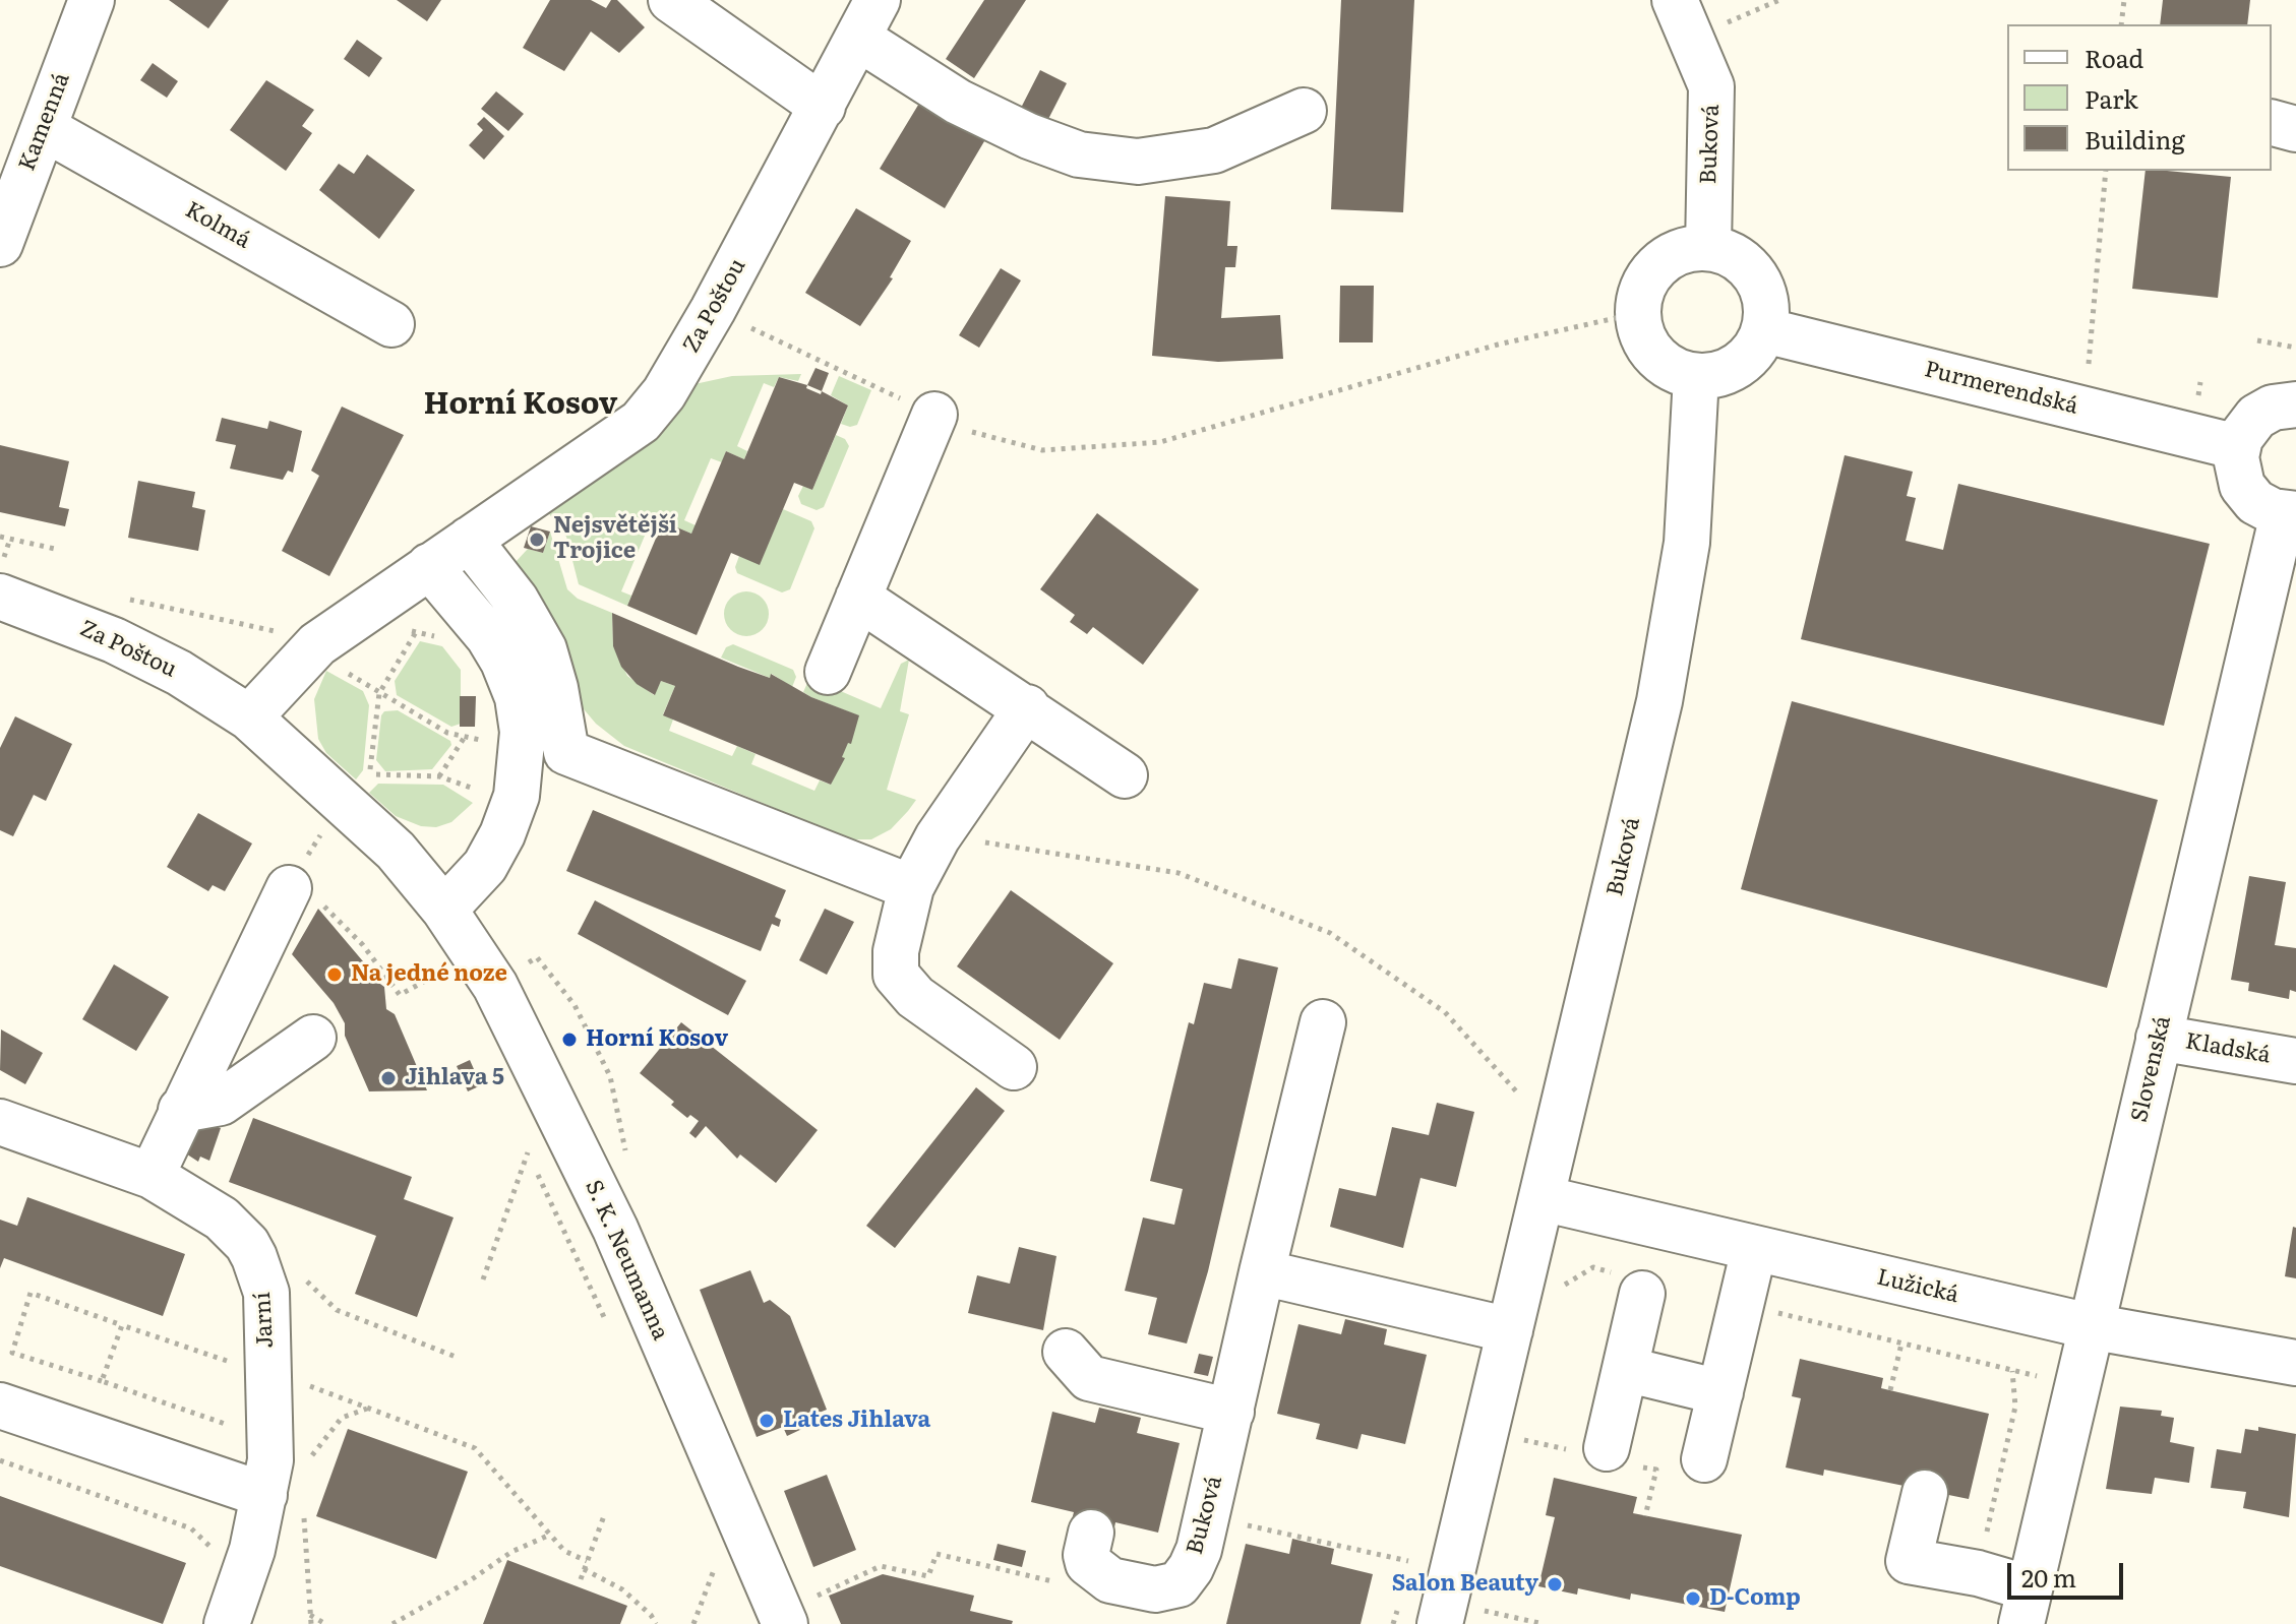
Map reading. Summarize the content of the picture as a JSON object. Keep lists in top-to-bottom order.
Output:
{
  "streets": {
    "street": [
      "Kamenná",
      "Buková",
      "Kolmá",
      "Za Poštou",
      "Purmerendská",
      "Kladská",
      "Slovenská",
      "S. K. Neumanna",
      "Lužická",
      "Jarní"
    ]
  },
  "crossings": [
    ["Kamenná", "Kolmá"],
    ["Buková", "Purmerendská"],
    ["Buková", "Lužická"],
    ["Za Poštou", "S. K. Neumanna"],
    ["Kladská", "Slovenská"],
    ["Slovenská", "Lužická"]
  ],
  "districts": ["Horní Kosov"],
  "places": [
    "Nejsvětější Trojice",
    "Na jedné noze",
    "Horní Kosov",
    "Jihlava 5",
    "Lates Jihlava",
    "Salon Beauty",
    "D-Comp"
  ],
  "legend": ["Road", "Park", "Building"],
  "scale_bar": "20 m"
}
